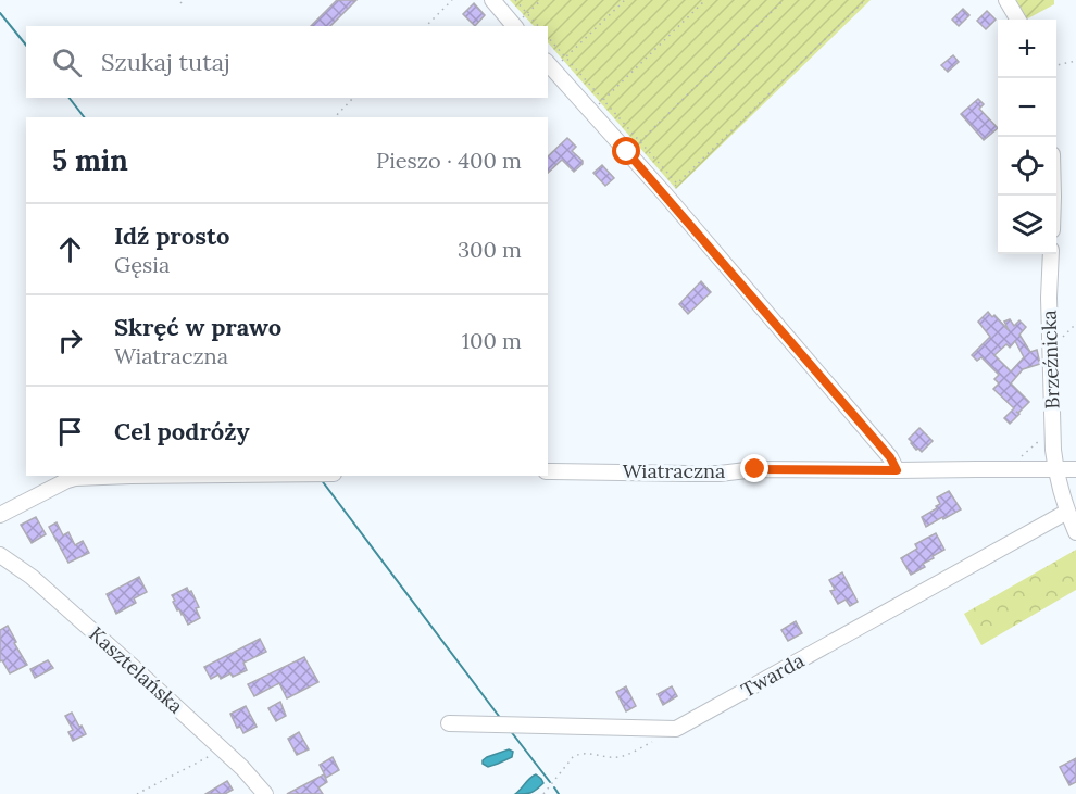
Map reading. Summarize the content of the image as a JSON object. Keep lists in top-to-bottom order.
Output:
{
  "streets": {
    "street": [
      "Brzeźnicka",
      "Wiatraczna",
      "Kasztelańska",
      "Twarda"
    ]
  },
  "crossings": [
    ["Brzeźnicka", "Wiatraczna"],
    ["Brzeźnicka", "Twarda"]
  ],
  "page": {
    "map_buttons": ["+", "−"],
    "search": "Szukaj tutaj",
    "heading": ["5 min", "Pieszo · 400 m"],
    "list": [
      ["Idź prosto", "Gęsia", "300 m"],
      ["Skręć w prawo", "Wiatraczna", "100 m"],
      "Cel podróży"
    ]
  }
}
